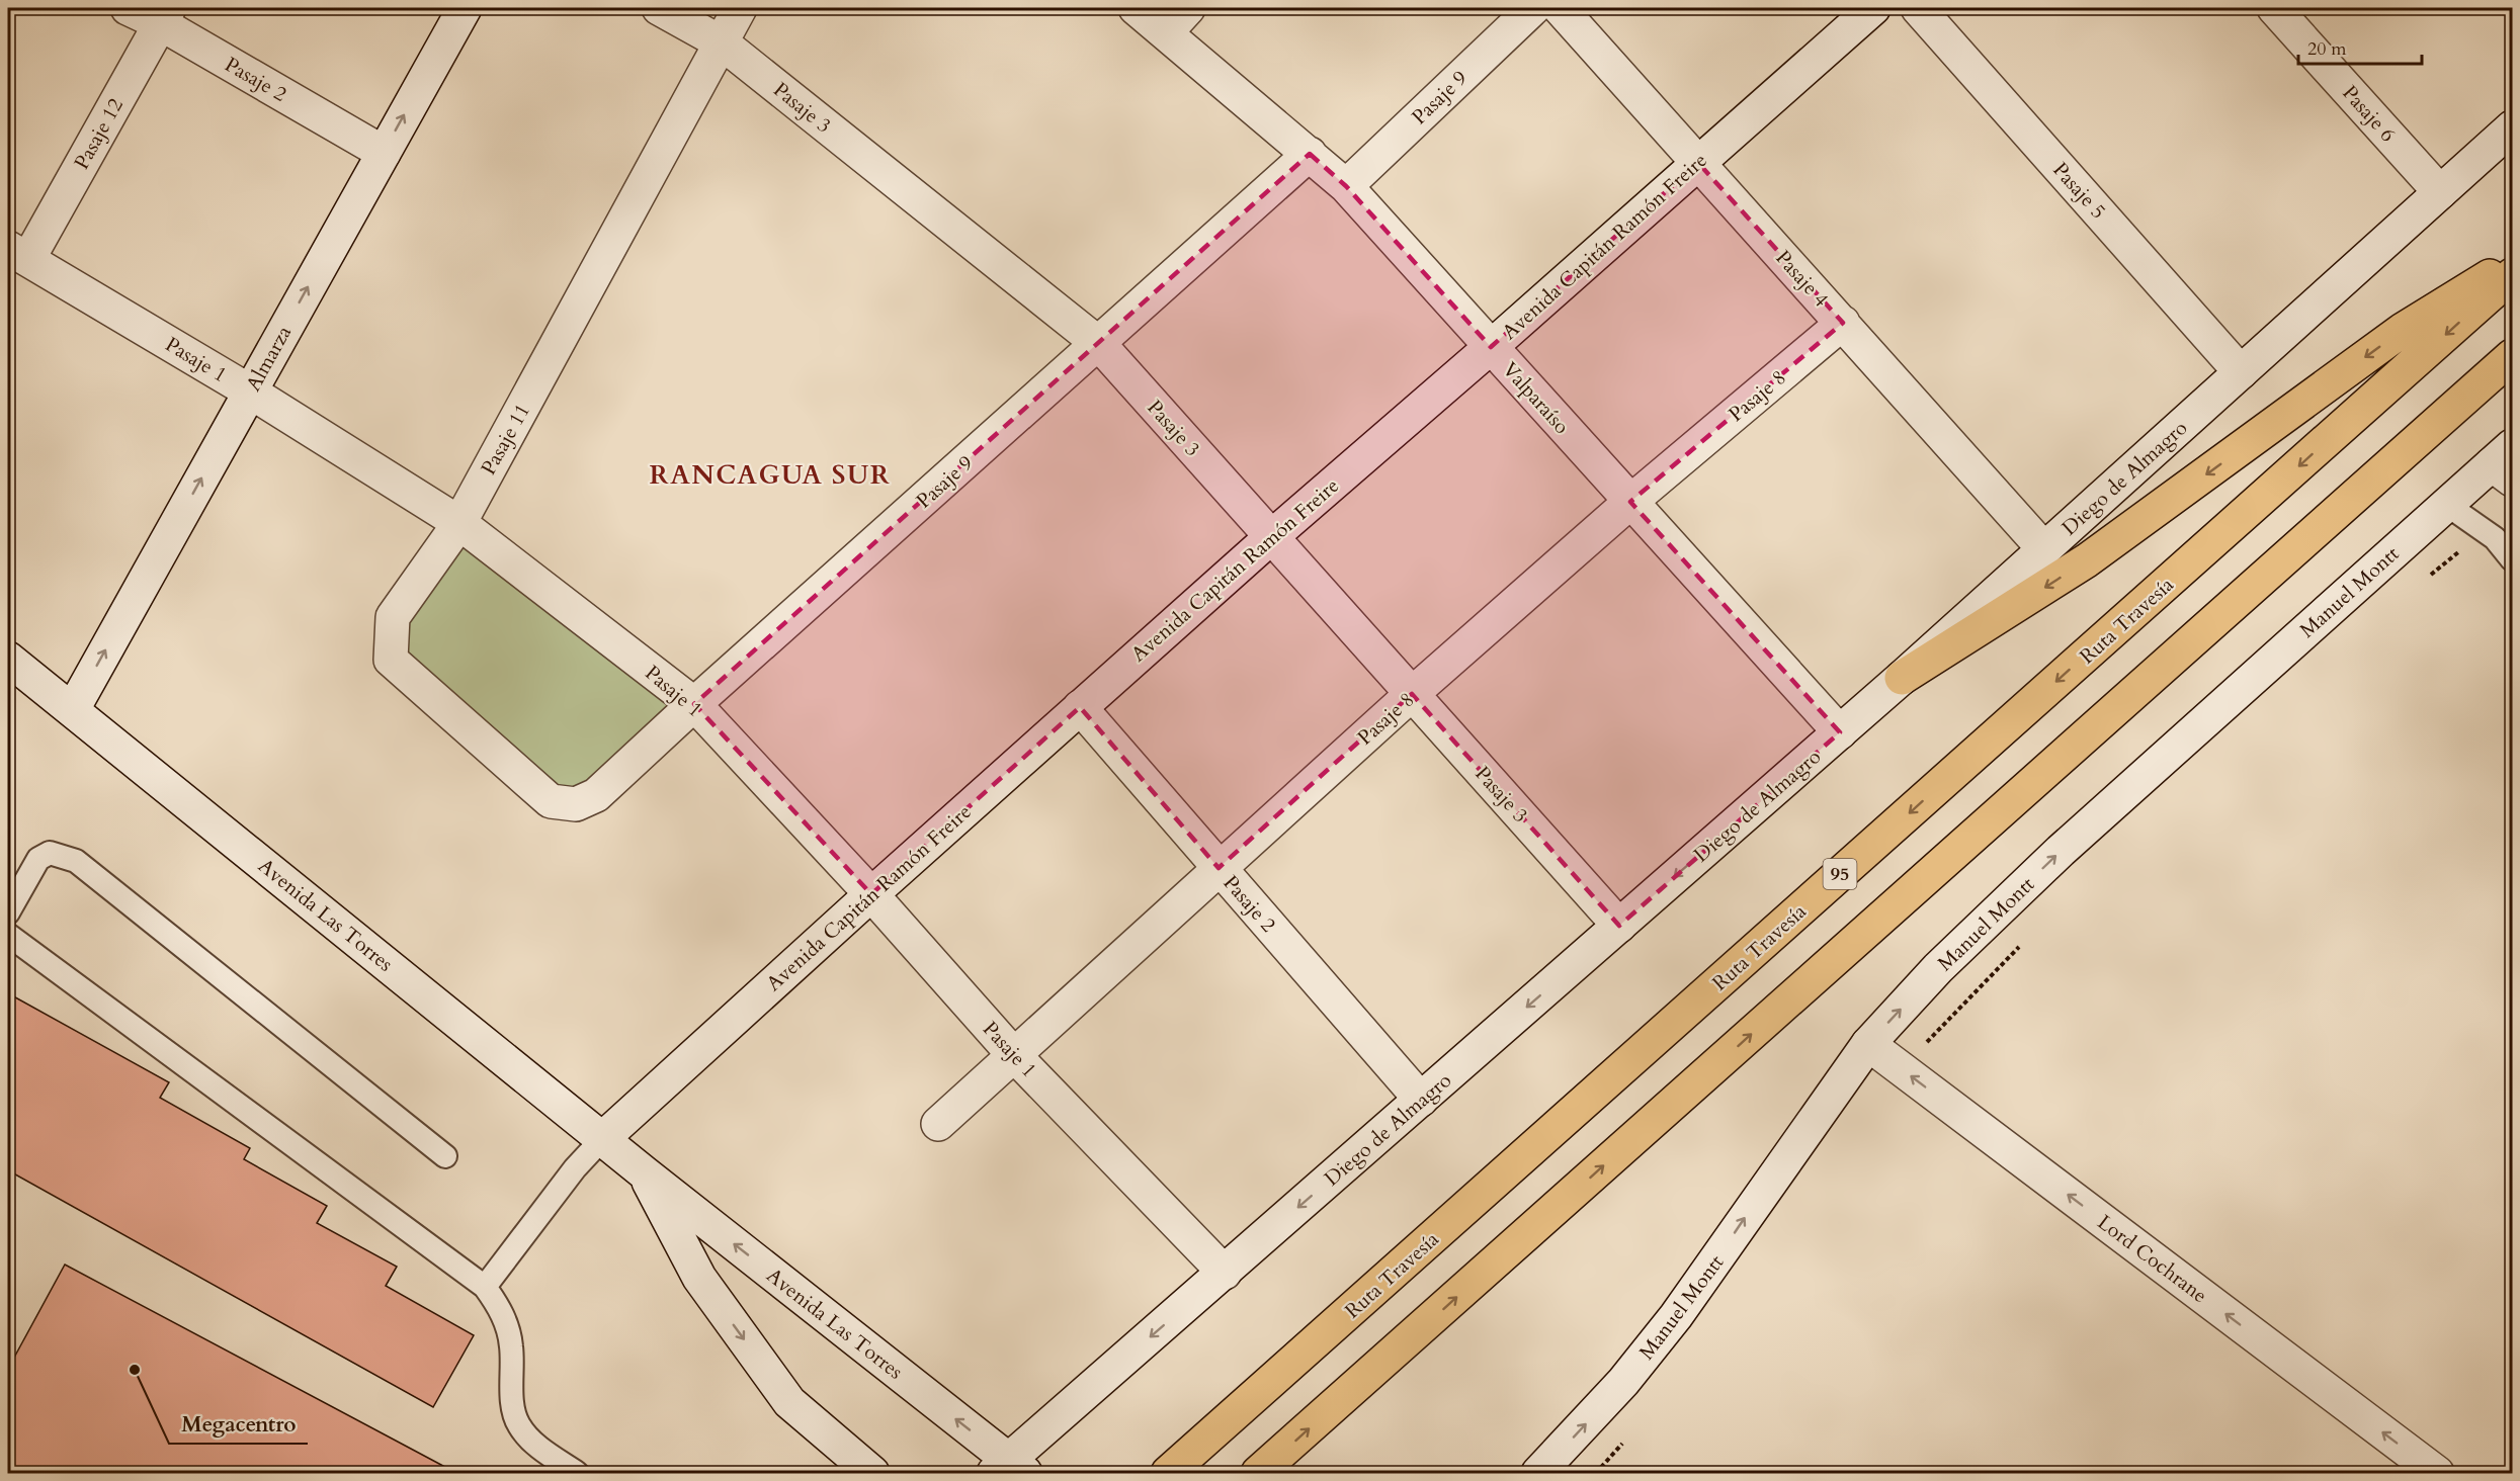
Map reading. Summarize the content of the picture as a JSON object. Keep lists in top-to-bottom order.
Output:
{
  "streets": {
    "highway": ["Ruta Travesía", "95"],
    "street": [
      "Pasaje 2",
      "Pasaje 9",
      "Pasaje 3",
      "Pasaje 6",
      "Pasaje 12",
      "Pasaje 5",
      "Avenida Capitán Ramón Freire",
      "Pasaje 4",
      "Almarza",
      "Pasaje 1",
      "Pasaje 8",
      "Valparaíso",
      "Pasaje 11",
      "Diego de Almagro",
      "Manuel Montt",
      "Avenida Las Torres",
      "Lord Cochrane"
    ]
  },
  "crossings": [
    ["Pasaje 2", "Pasaje 12"],
    ["Pasaje 2", "Avenida Capitán Ramón Freire"],
    ["Pasaje 2", "Almarza"],
    ["Pasaje 2", "Pasaje 8"],
    ["Pasaje 2", "Diego de Almagro"],
    ["Pasaje 9", "Pasaje 3"],
    ["Pasaje 9", "Pasaje 1"],
    ["Pasaje 9", "Valparaíso"],
    ["Pasaje 9", "Pasaje 11"],
    ["Pasaje 3", "Avenida Capitán Ramón Freire"],
    ["Pasaje 3", "Pasaje 8"],
    ["Pasaje 3", "Pasaje 11"],
    ["Pasaje 3", "Diego de Almagro"],
    ["Pasaje 6", "Diego de Almagro"],
    ["Pasaje 12", "Pasaje 1"],
    ["Pasaje 5", "Diego de Almagro"],
    ["Avenida Capitán Ramón Freire", "Pasaje 4"],
    ["Avenida Capitán Ramón Freire", "Pasaje 1"],
    ["Avenida Capitán Ramón Freire", "Valparaíso"],
    ["Avenida Capitán Ramón Freire", "Avenida Las Torres"],
    ["Pasaje 4", "Pasaje 8"],
    ["Pasaje 4", "Diego de Almagro"],
    ["Almarza", "Pasaje 1"],
    ["Almarza", "Avenida Las Torres"],
    ["Pasaje 1", "Pasaje 8"],
    ["Pasaje 1", "Pasaje 11"],
    ["Pasaje 1", "Diego de Almagro"],
    ["Pasaje 8", "Valparaíso"],
    ["Valparaíso", "Diego de Almagro"],
    ["Diego de Almagro", "Avenida Las Torres"],
    ["Manuel Montt", "Lord Cochrane"]
  ],
  "one_way": [
    "Almarza",
    "Diego de Almagro",
    "Manuel Montt",
    "Lord Cochrane"
  ],
  "districts": ["RANCAGUA SUR"],
  "places": ["Megacentro"],
  "scale_bar": "20 m"
}
